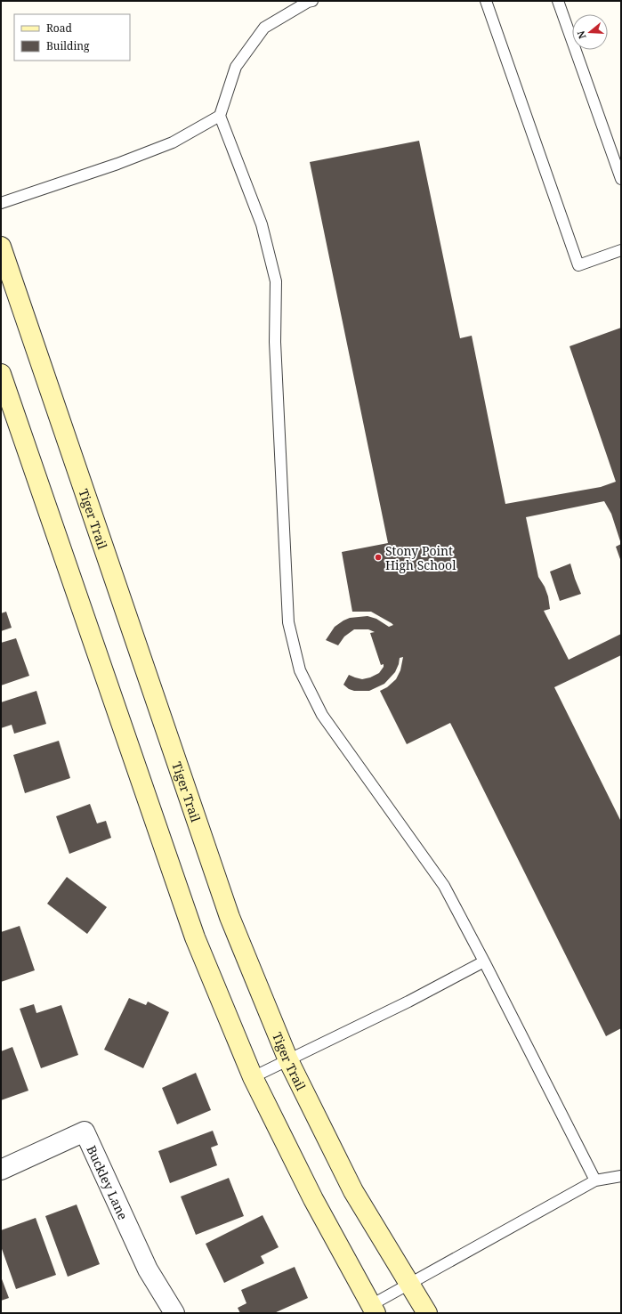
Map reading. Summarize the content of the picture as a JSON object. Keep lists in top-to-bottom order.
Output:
{
  "streets": {
    "street": ["Tiger Trail", "Buckley Lane"]
  },
  "places": ["Stony Point High School"],
  "legend": ["Road", "Building"],
  "north": "left"
}
